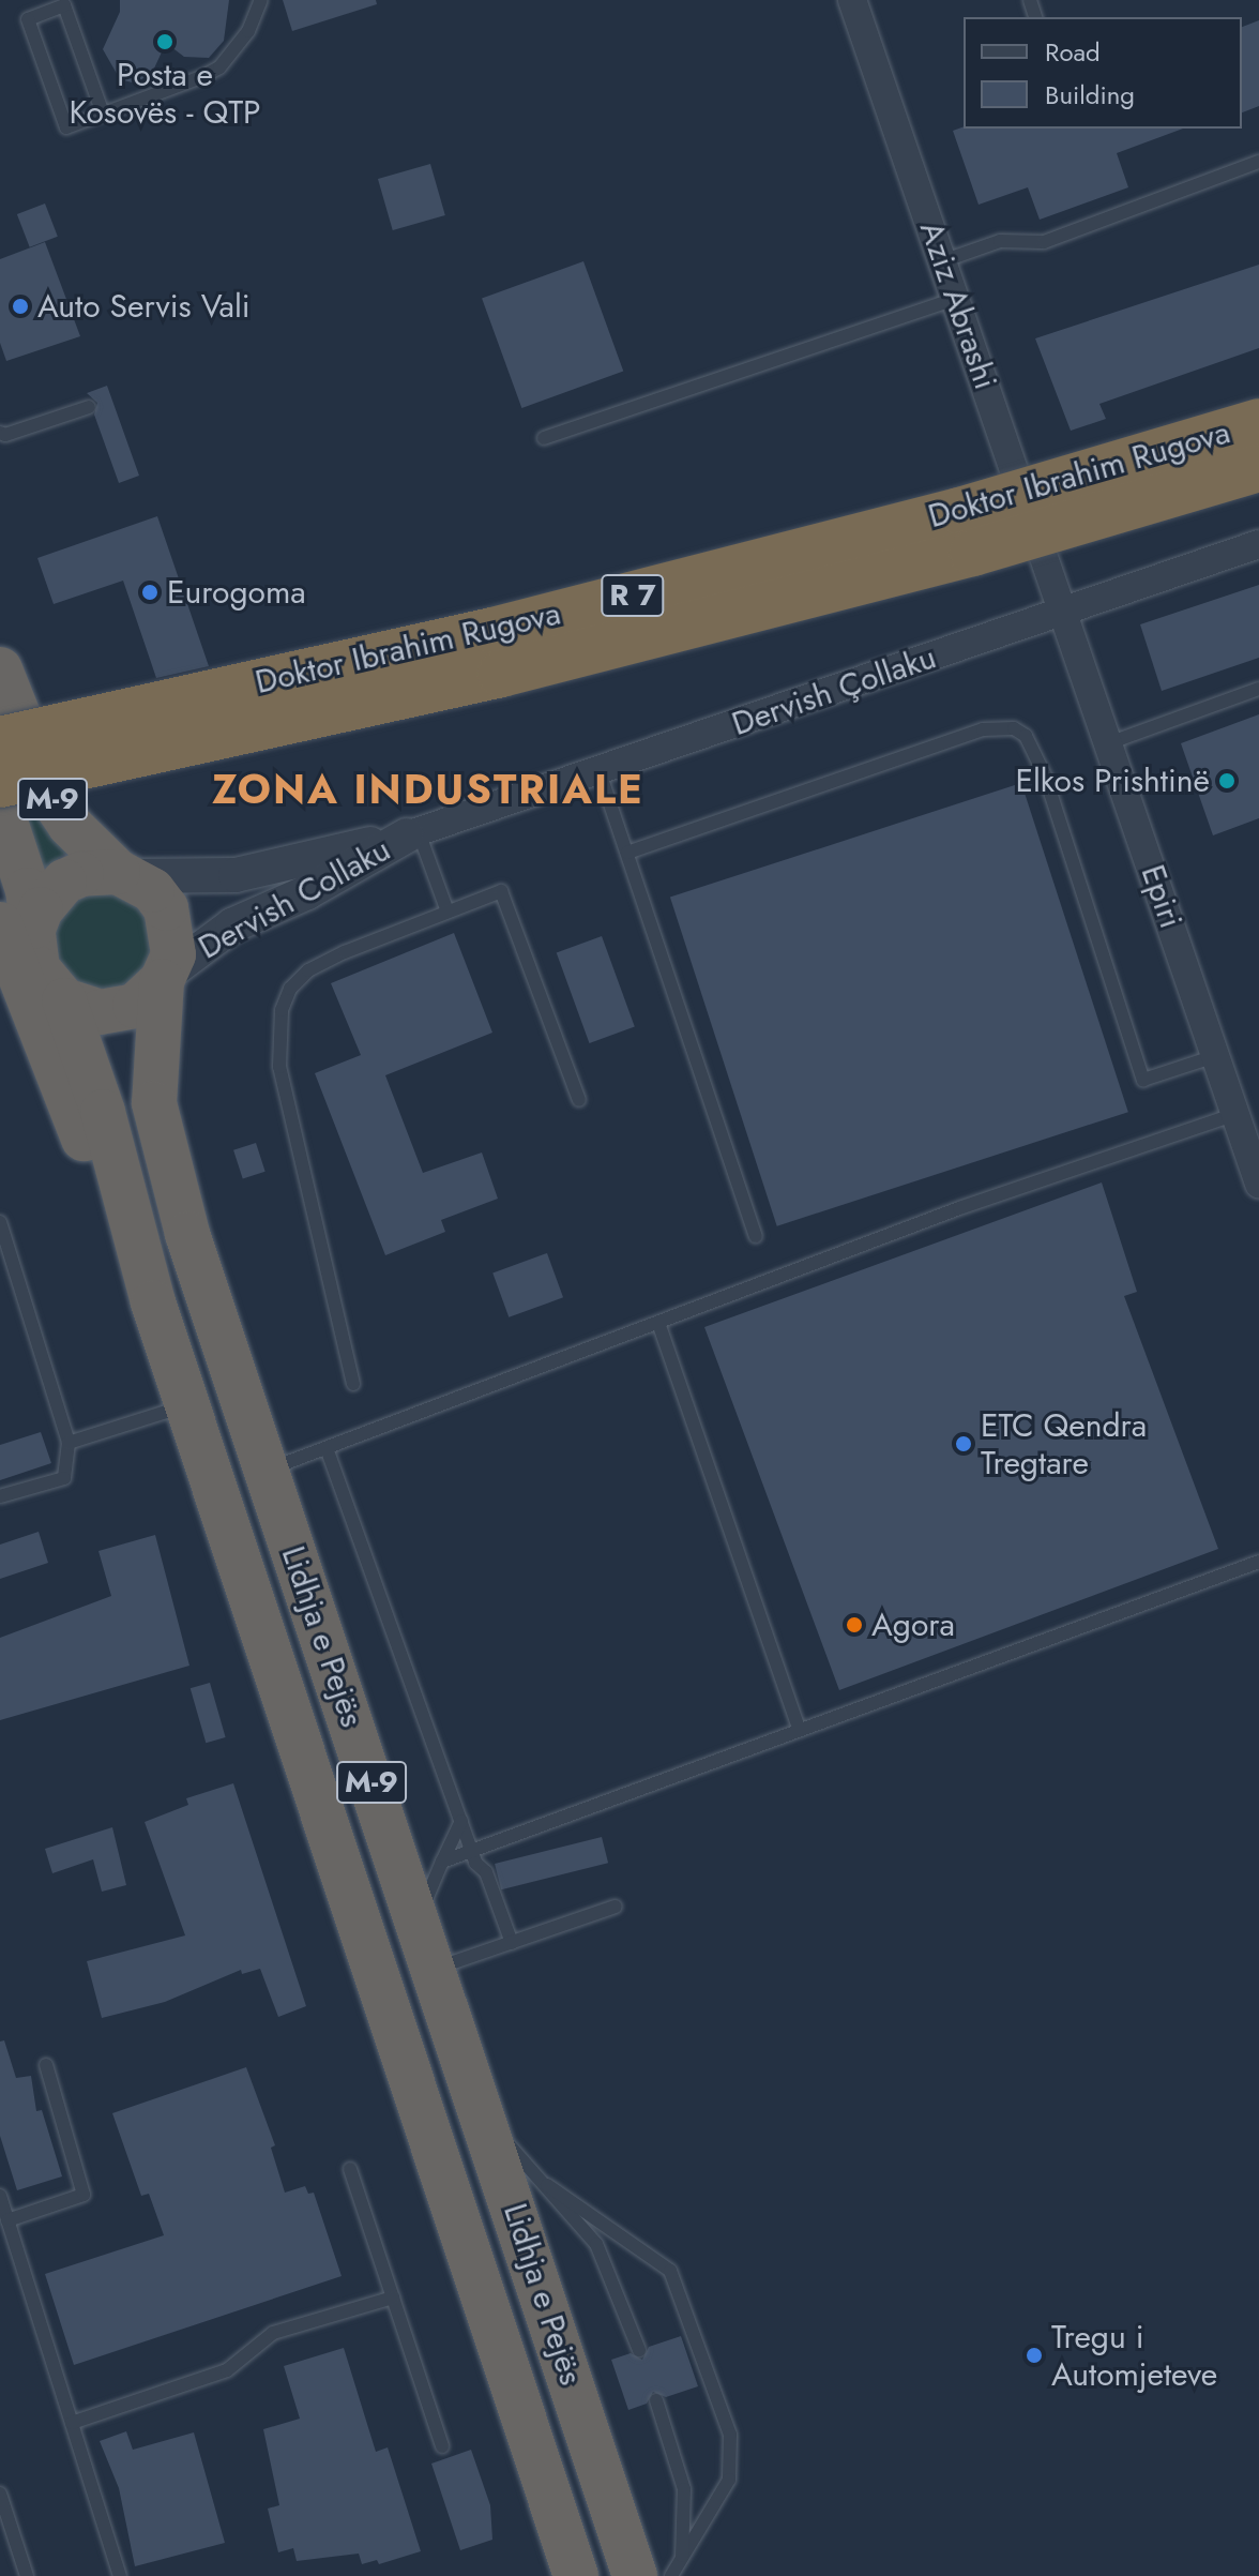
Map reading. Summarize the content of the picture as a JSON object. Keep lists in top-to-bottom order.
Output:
{
  "streets": {
    "highway": [
      "Doktor Ibrahim Rugova",
      "R 7",
      "M-9",
      "Lidhja e Pejës"
    ],
    "street": [
      "Aziz Abrashi",
      "Dervish Çollaku",
      "Epiri",
      "Dervish Collaku"
    ]
  },
  "crossings": [
    ["Aziz Abrashi", "Dervish Çollaku"],
    ["Aziz Abrashi", "Epiri"],
    ["Dervish Çollaku", "Epiri"],
    ["Dervish Çollaku", "Dervish Collaku"],
    ["Dervish Collaku", "Lidhja e Pejës"]
  ],
  "districts": ["ZONA INDUSTRIALE"],
  "places": [
    "Posta e Kosovës - QTP",
    "Auto Servis Vali",
    "Eurogoma",
    "Elkos Prishtinë",
    "ETC Qendra Tregtare",
    "Agora",
    "Tregu i Automjeteve"
  ],
  "legend": ["Road", "Building"]
}
